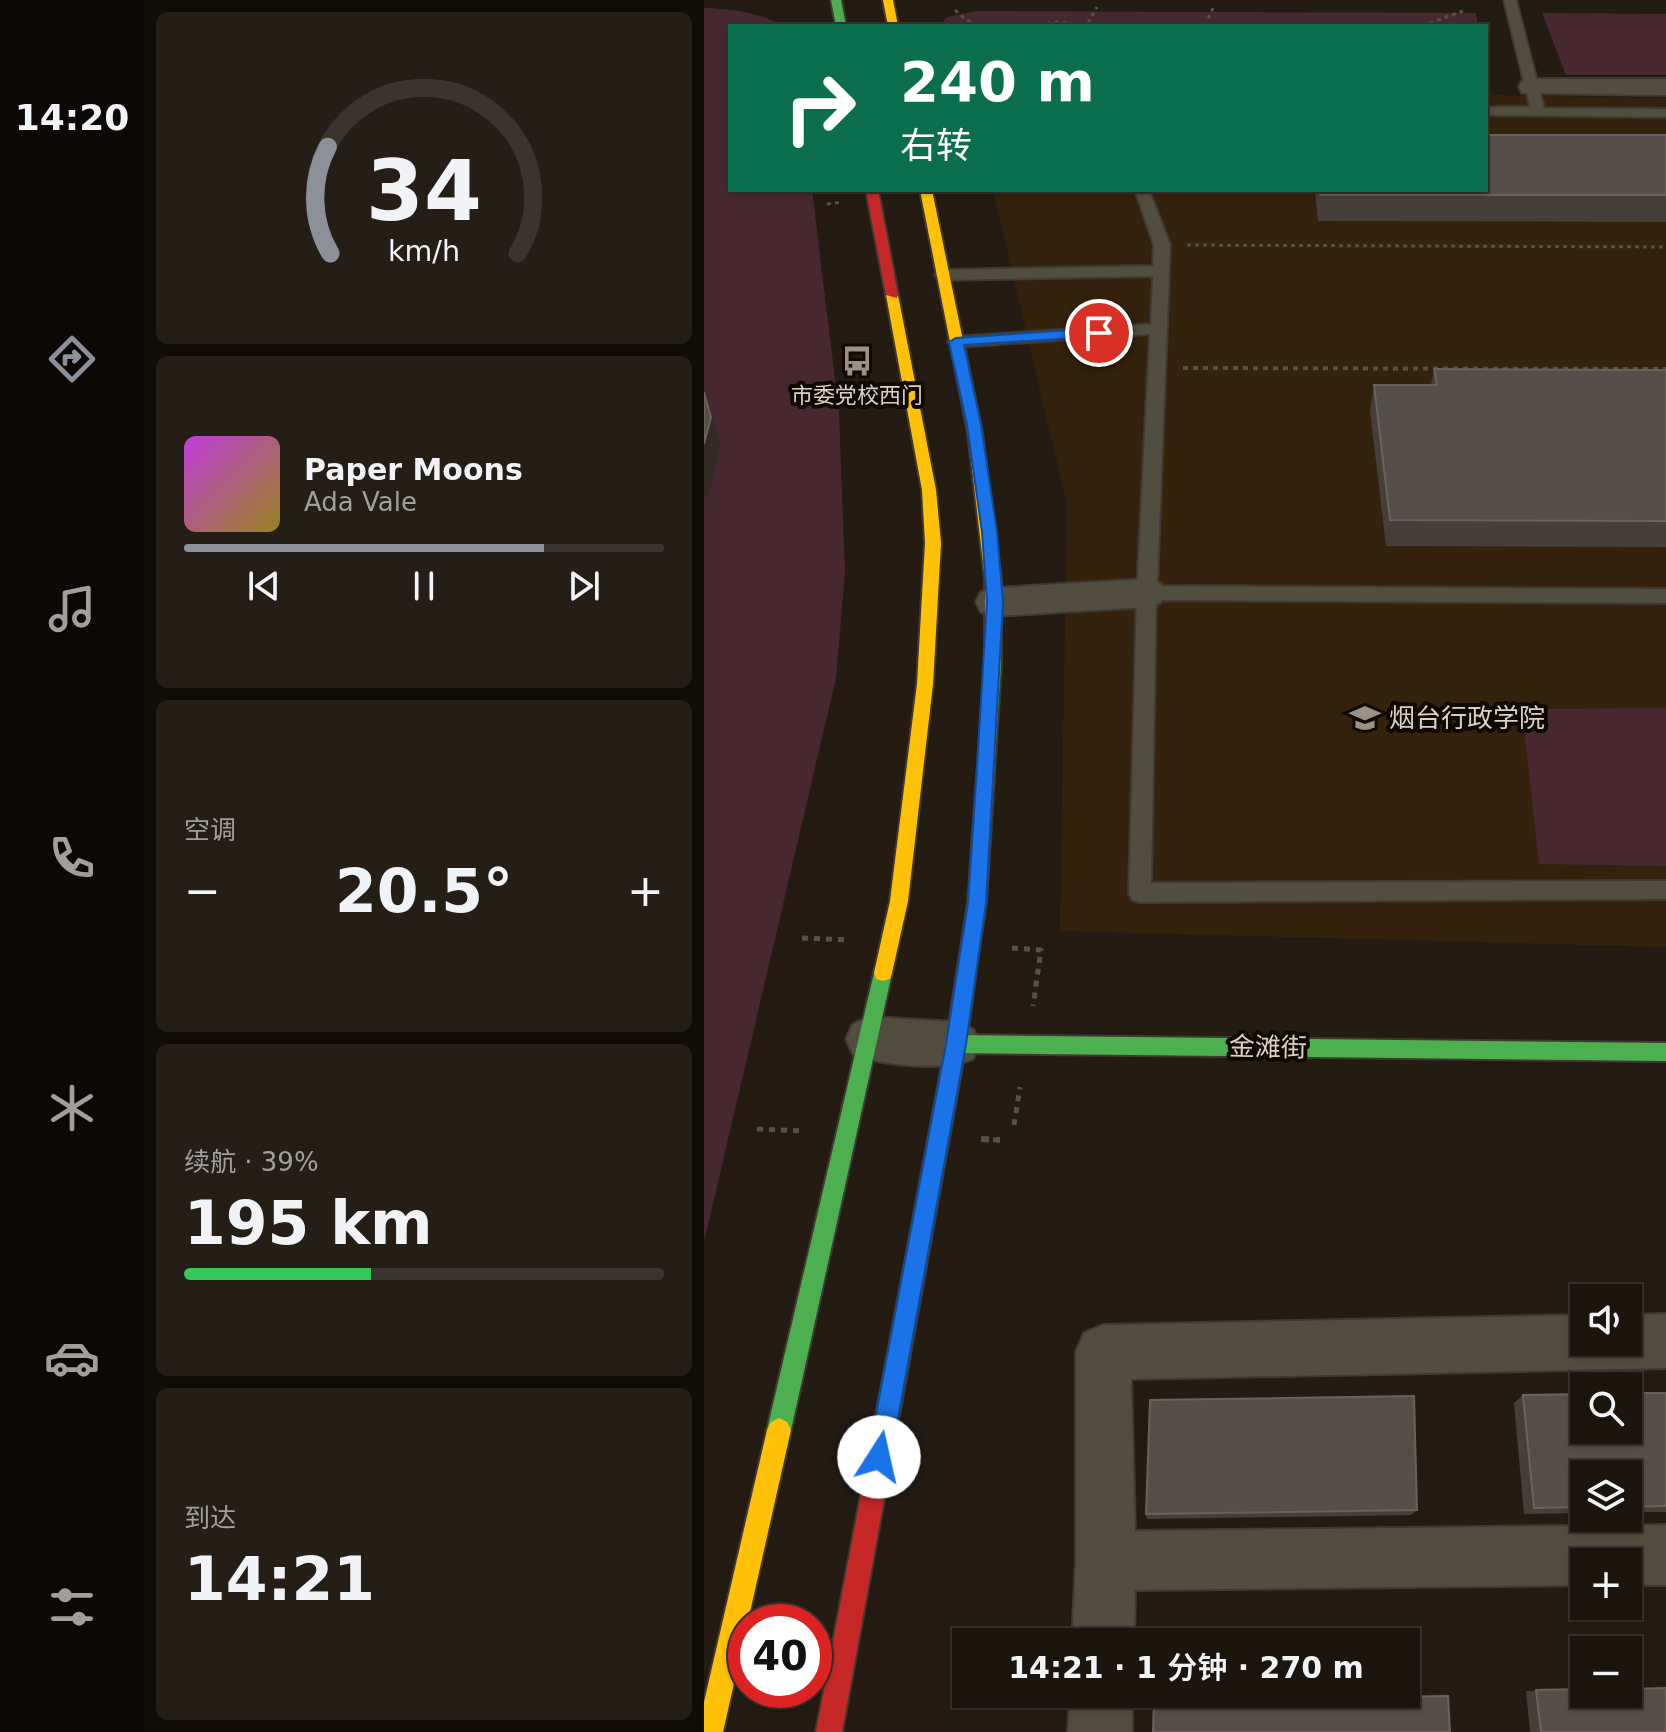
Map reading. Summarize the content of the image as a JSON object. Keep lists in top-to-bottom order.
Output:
{
  "streets": {
    "street": ["金滩街"]
  },
  "places": {
    "bus stop": ["市委党校西门"],
    "school or university": ["烟台行政学院"]
  },
  "page": {
    "tabs": "14:20",
    "turn": ["240 m", "右转"],
    "song": ["Paper Moons", "Ada Vale"],
    "tile": [
      "空调",
      ["续航 · 39%", "195 km"],
      ["到达", "14:21"]
    ],
    "heat": ["−", "20.5°", "+"],
    "map_buttons": ["+", "−"],
    "limit": "40",
    "trip": "14:21 · 1 分钟 · 270 m",
    "gauge": ["34", "km/h"]
  }
}
